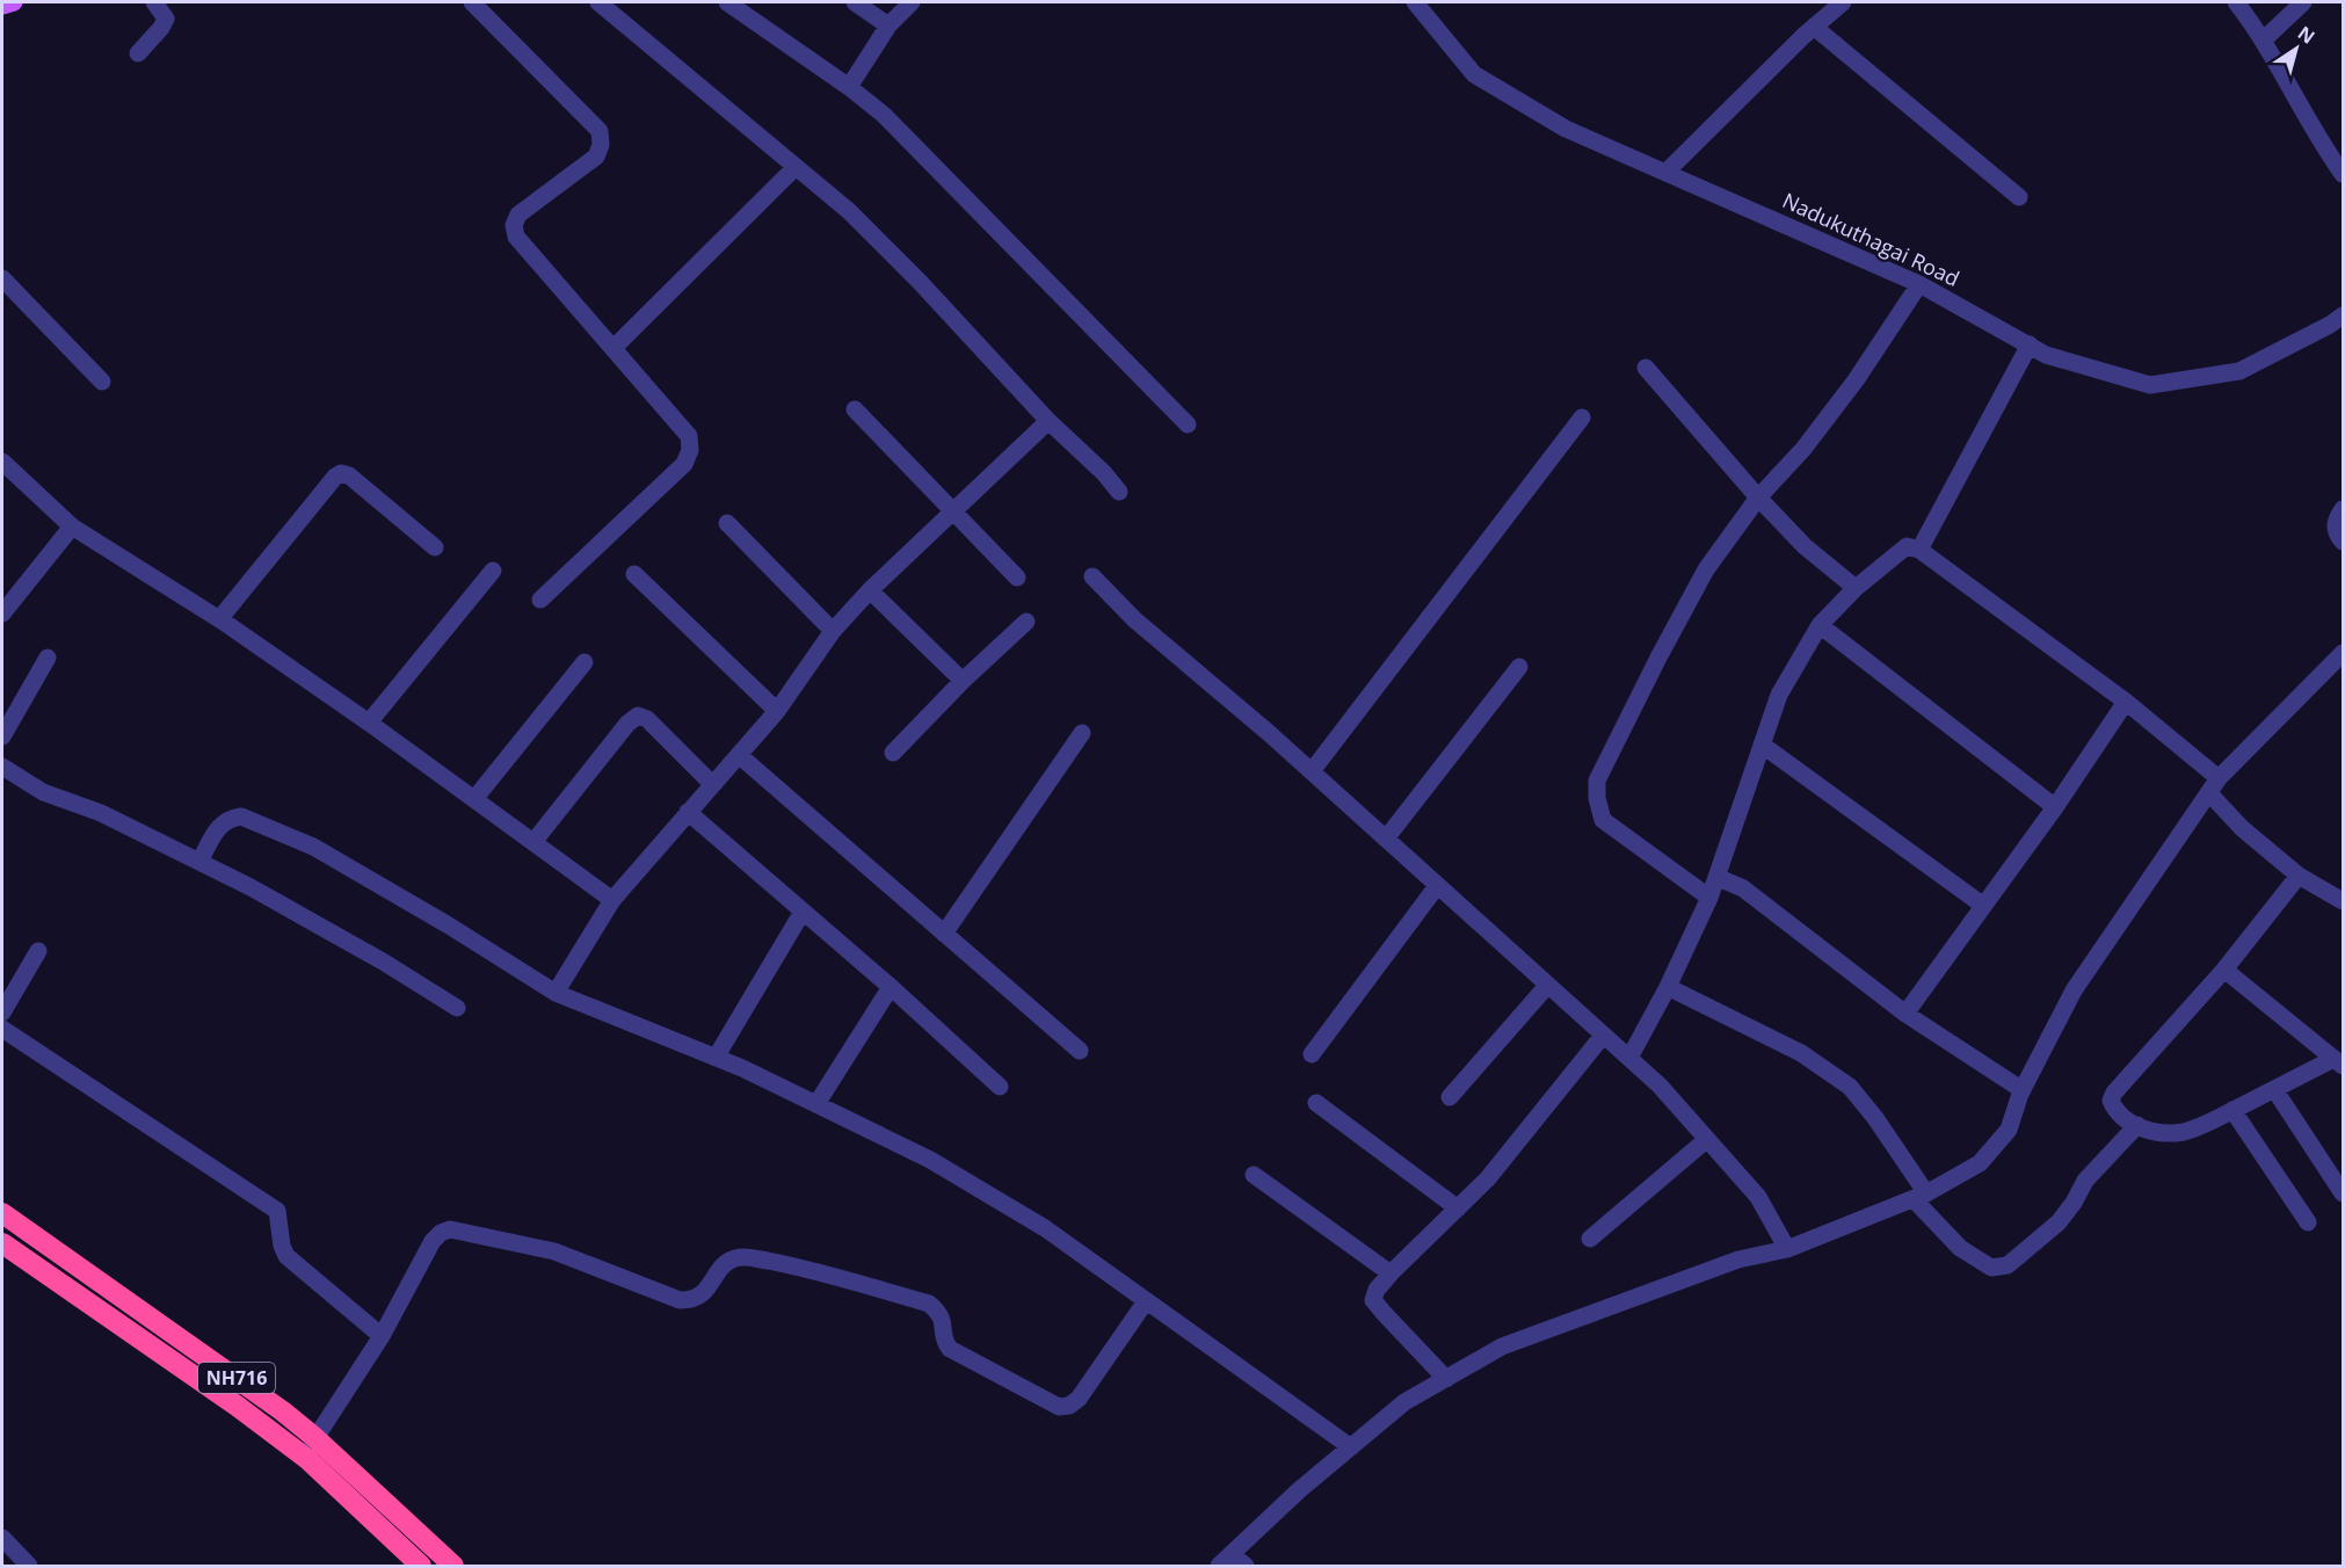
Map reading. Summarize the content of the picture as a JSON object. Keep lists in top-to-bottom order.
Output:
{
  "streets": {
    "highway": ["NH716"],
    "street": ["Nadukuthagai Road"]
  },
  "north": "top right"
}
